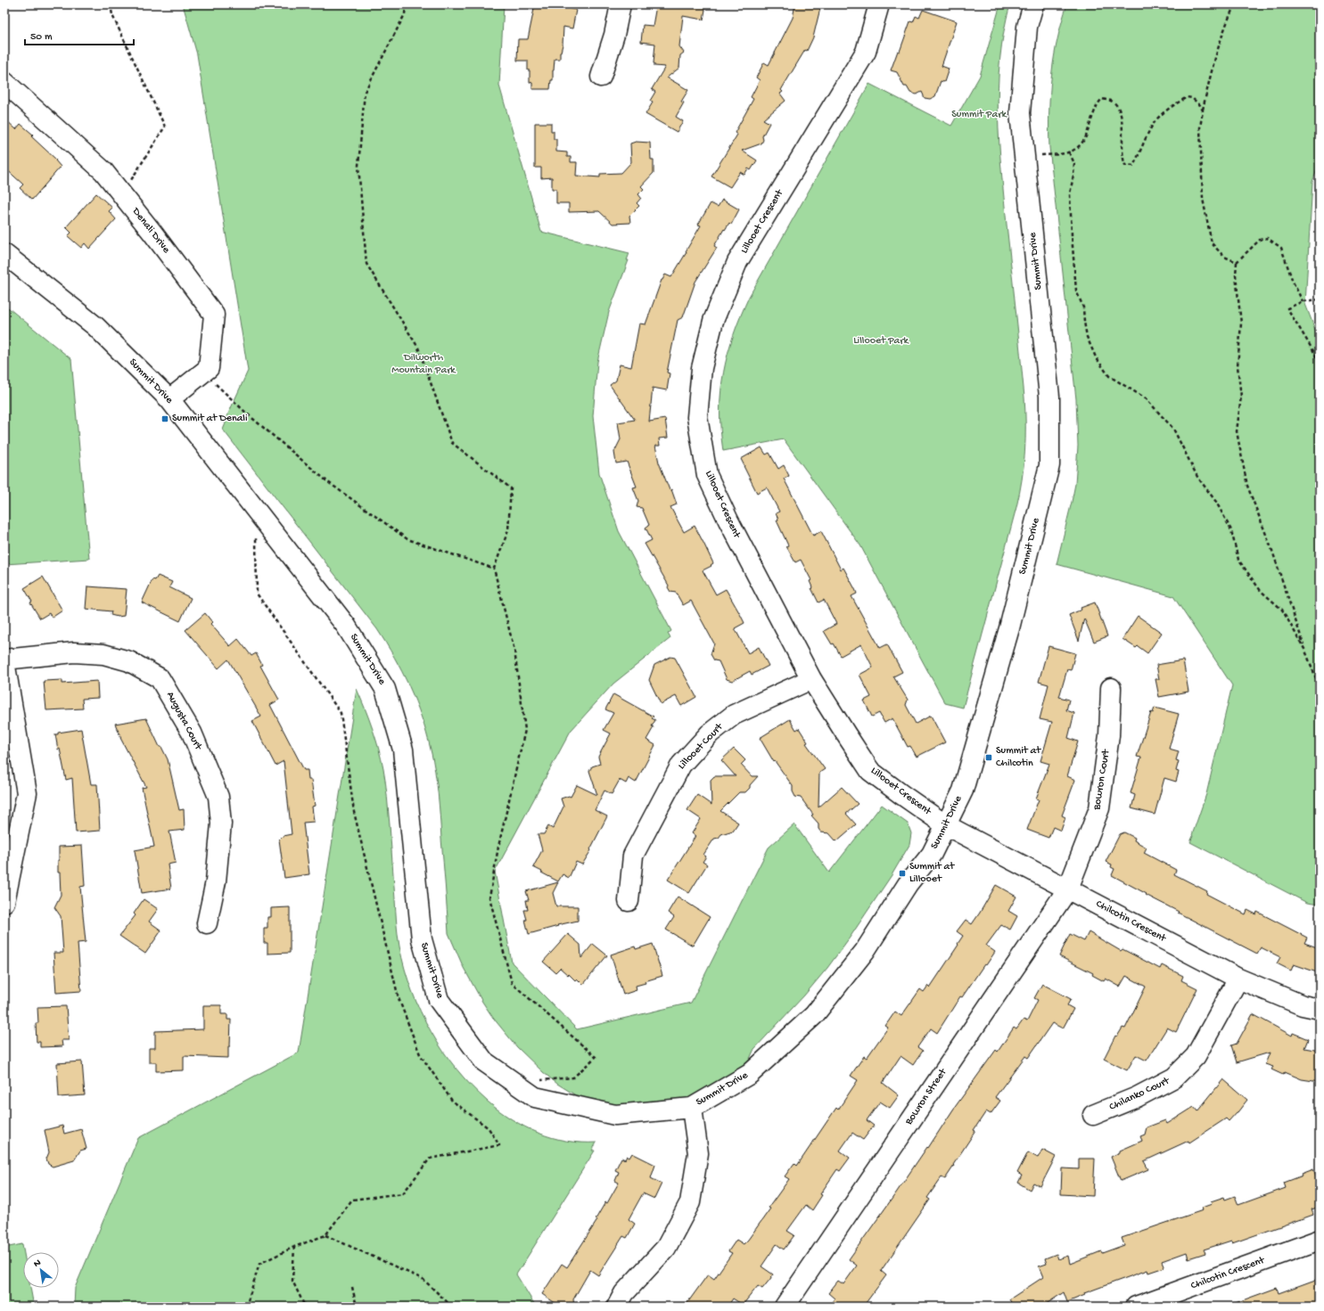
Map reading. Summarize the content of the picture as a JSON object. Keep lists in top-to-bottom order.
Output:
{
  "streets": {
    "street": [
      "Lillooet Crescent",
      "Denali Drive",
      "Summit Drive",
      "Augusta Court",
      "Lillooet Court",
      "Bowron Court",
      "Chilcotin Crescent",
      "Chilanko Court",
      "Bowron Street"
    ]
  },
  "crossings": [
    ["Lillooet Crescent", "Summit Drive"],
    ["Lillooet Crescent", "Lillooet Court"],
    ["Lillooet Crescent", "Chilcotin Crescent"],
    ["Denali Drive", "Summit Drive"],
    ["Summit Drive", "Chilcotin Crescent"],
    ["Bowron Court", "Chilcotin Crescent"],
    ["Bowron Court", "Bowron Street"],
    ["Chilcotin Crescent", "Chilanko Court"],
    ["Chilcotin Crescent", "Bowron Street"]
  ],
  "parks": ["Summit Park", "Lillooet Park", "Dilworth Mountain Park"],
  "places": {
    "transit": ["Summit at Denali", "Summit at Chilcotin", "Summit at Lillooet"]
  },
  "scale_bar": "50 m",
  "north": "top left"
}
